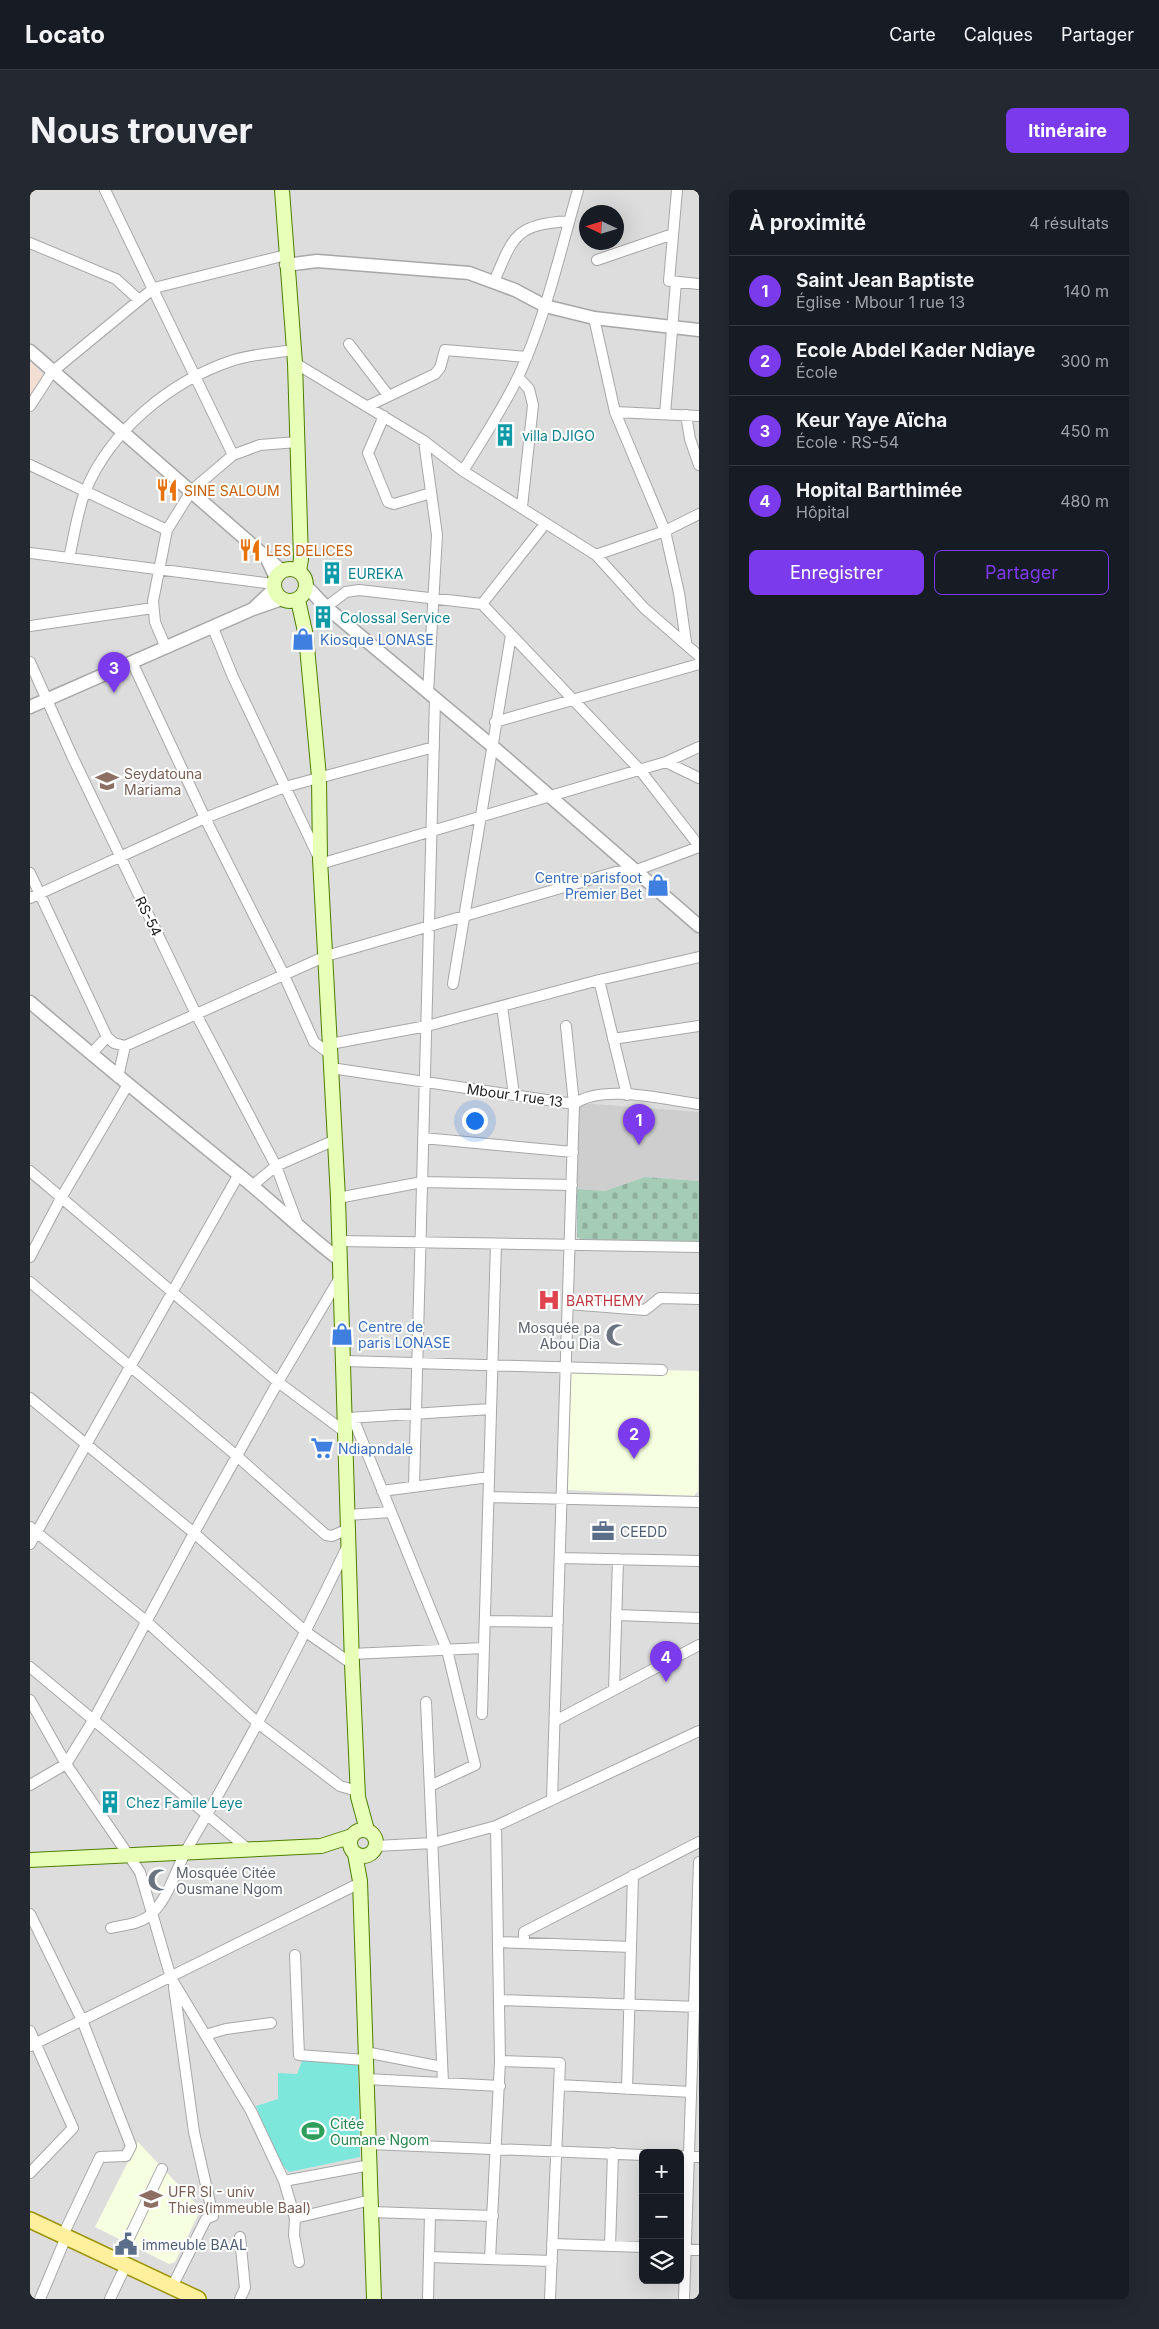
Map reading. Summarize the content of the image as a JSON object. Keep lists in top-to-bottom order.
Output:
{
  "streets": {
    "street": ["RS-54", "Mbour 1 rue 13"]
  },
  "places": {
    "building": [
      "villa DJIGO",
      "EUREKA",
      "Colossal Service",
      "Chez Famile Leye"
    ],
    "restaurant": ["SINE SALOUM", "LES DELICES"],
    "shop": ["Kiosque LONASE", "Centre parisfoot Premier Bet", "Centre de paris LONASE"],
    "school or university": ["Seydatouna Mariama", "UFR SI - univ Thies(immeuble Baal)"],
    "hospital": ["BARTHEMY"],
    "mosque": ["Mosquée pa Abou Dia", "Mosquée Citée Ousmane Ngom"],
    "supermarket": ["Ndiapndale"],
    "office": ["CEEDD"],
    "sports": ["Citée Oumane Ngom"],
    "public building": ["immeuble BAAL"]
  },
  "north": "left",
  "page": {
    "header": "Locato",
    "nav": ["Carte", "Calques", "Partager"],
    "buttons": [
      "Itinéraire",
      ["Enregistrer", "Partager"]
    ],
    "title": "Nous trouver",
    "heading": ["À proximité", "4 résultats"],
    "list": [
      {
        "mark": "1",
        "name": "Saint Jean Baptiste",
        "note": "Église · Mbour 1 rue 13",
        "value": "140 m"
      },
      {
        "mark": "2",
        "name": "Ecole Abdel Kader Ndiaye",
        "note": "École",
        "value": "300 m"
      },
      {
        "mark": "3",
        "name": "Keur Yaye Aïcha",
        "note": "École · RS-54",
        "value": "450 m"
      },
      {
        "mark": "4",
        "name": "Hopital Barthimée",
        "note": "Hôpital",
        "value": "480 m"
      }
    ],
    "pins": [
      "3",
      "1",
      "2",
      "4"
    ],
    "map_buttons": ["+", "−"]
  }
}
